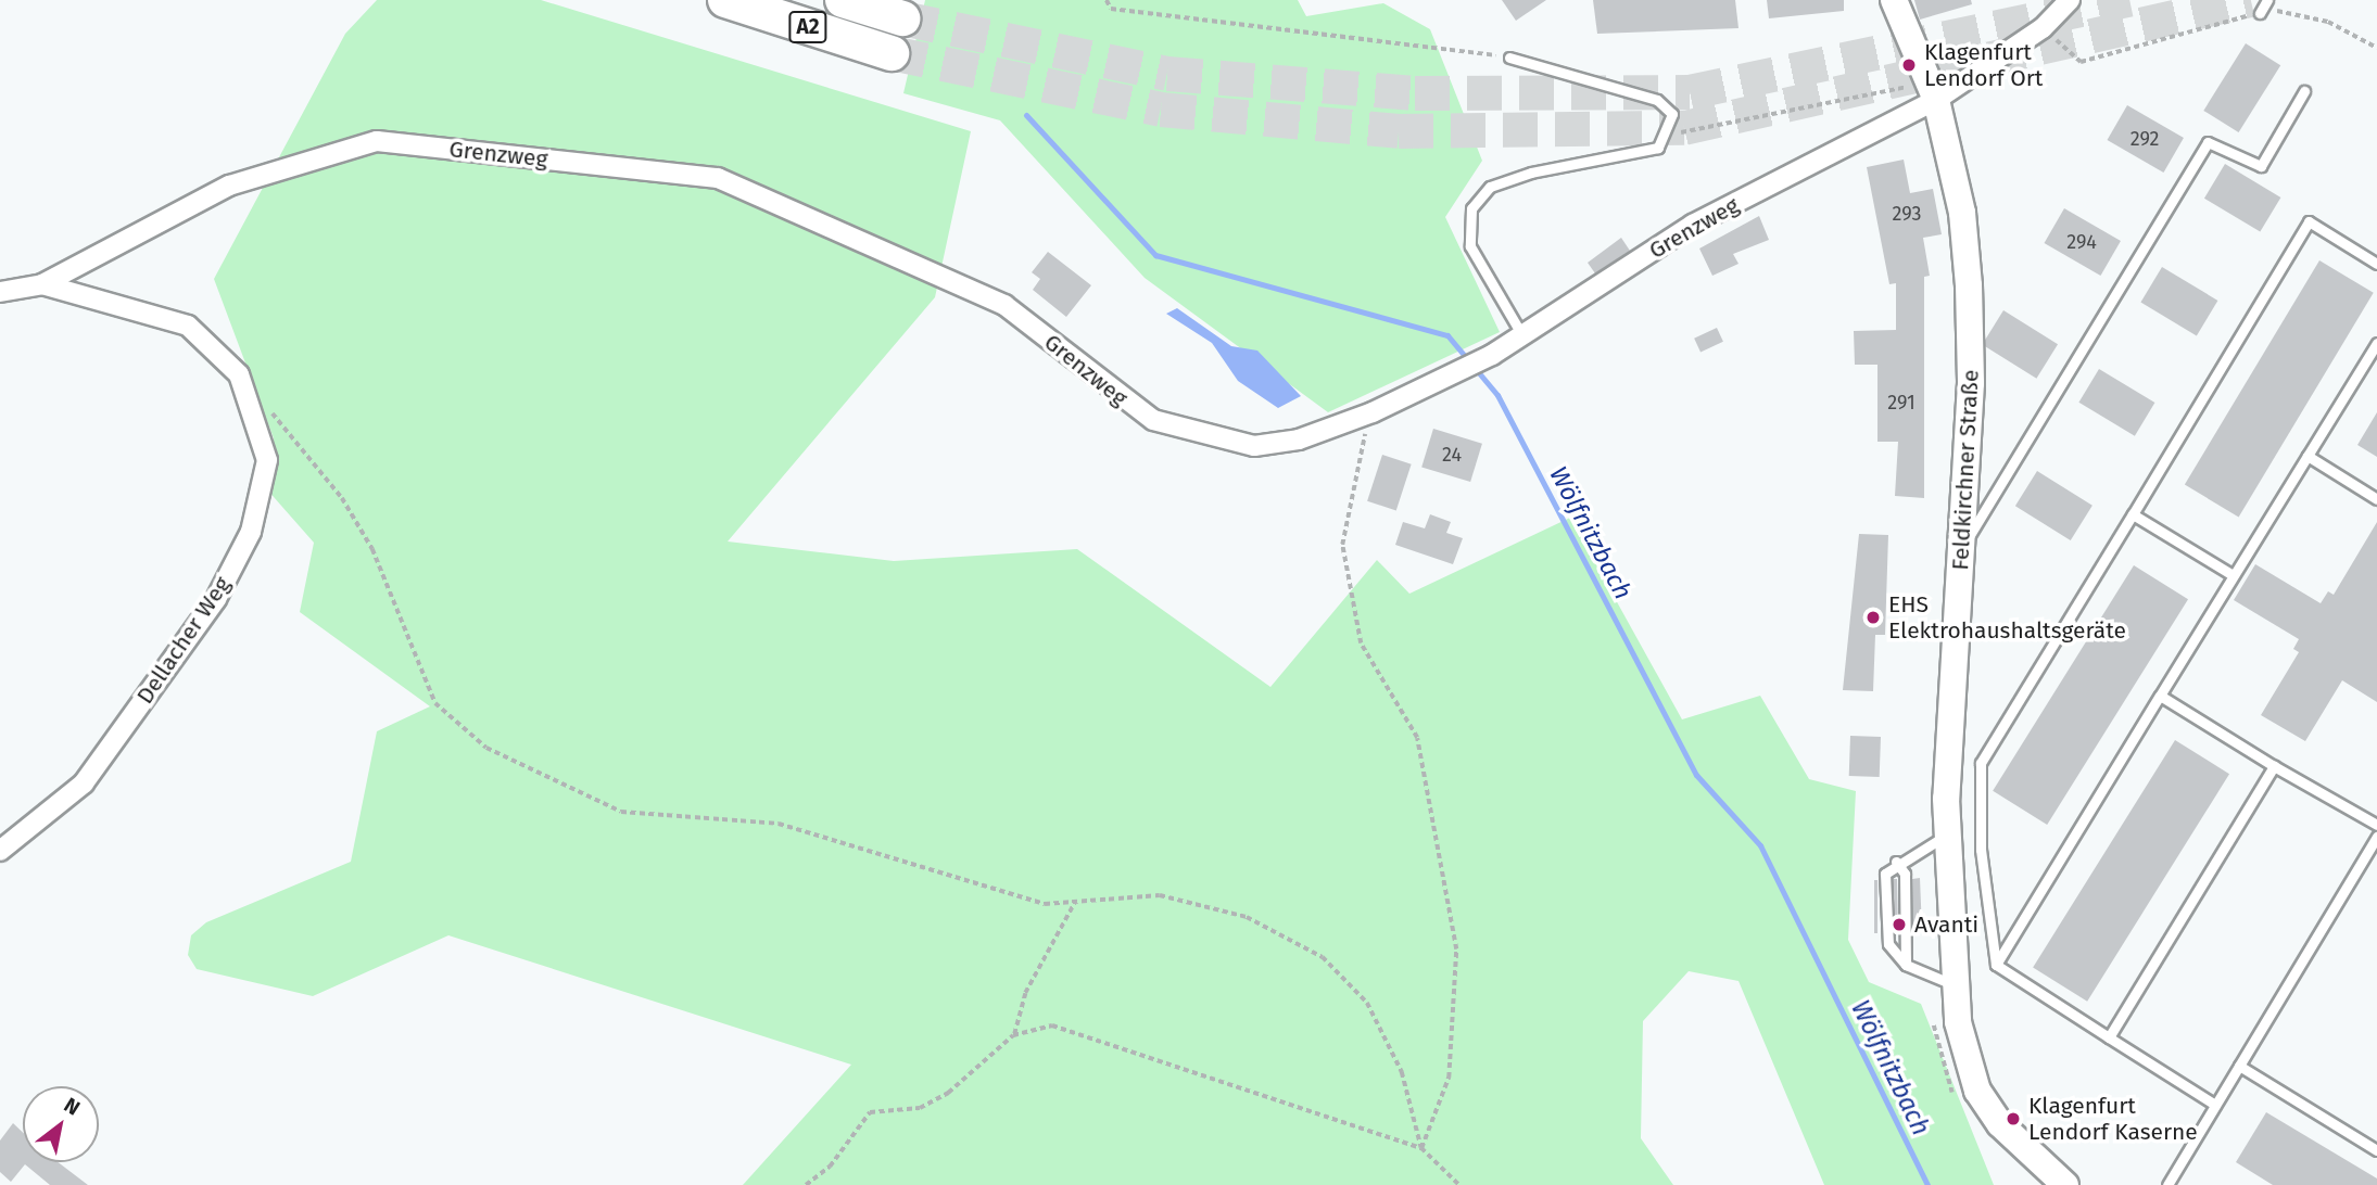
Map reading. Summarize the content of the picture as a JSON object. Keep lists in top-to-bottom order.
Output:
{
  "streets": {
    "highway": ["A2"],
    "street": ["Grenzweg", "Feldkirchner Straße", "Dellacher Weg"]
  },
  "crossings": [
    ["Grenzweg", "Feldkirchner Straße"],
    ["Grenzweg", "Dellacher Weg"]
  ],
  "water": ["Wölfnitzbach"],
  "places": [
    "Klagenfurt Lendorf Ort",
    "EHS Elektrohaushaltsgeräte",
    "Avanti",
    "Klagenfurt Lendorf Kaserne"
  ],
  "house_numbers": [
    "292",
    "293",
    "294",
    "291",
    "24"
  ],
  "north": "top right"
}
